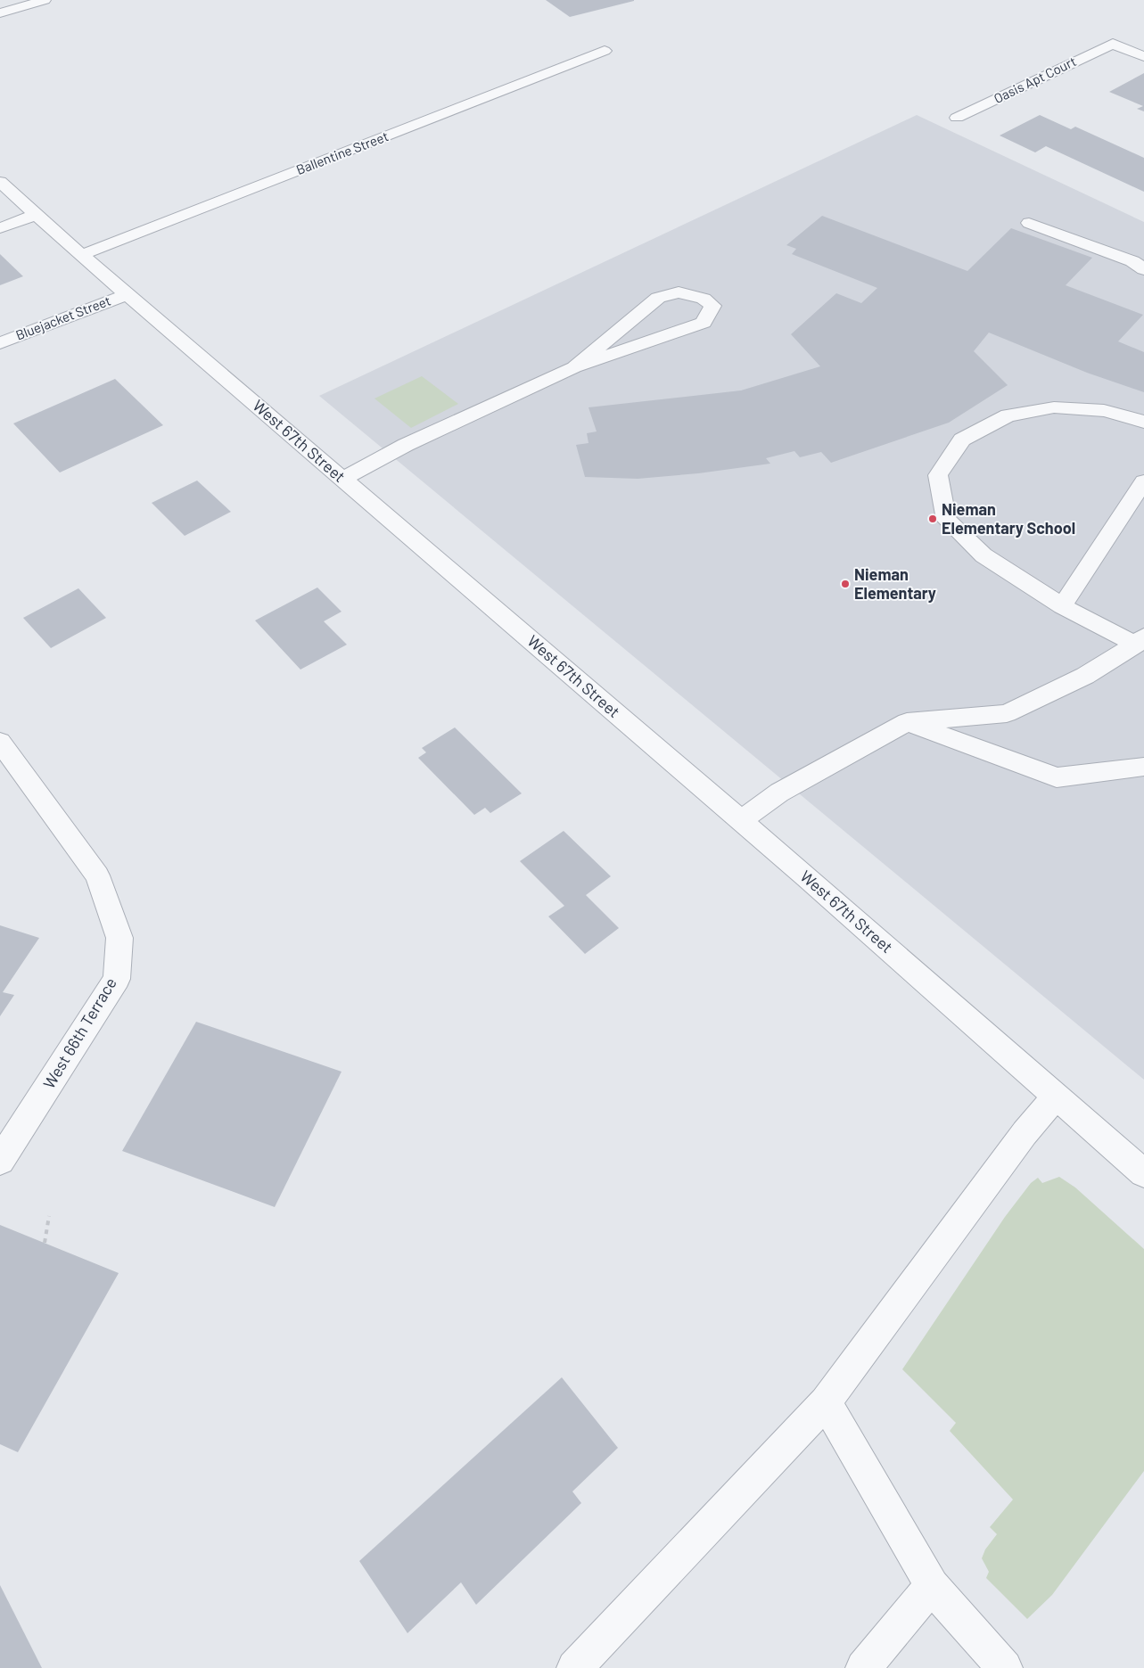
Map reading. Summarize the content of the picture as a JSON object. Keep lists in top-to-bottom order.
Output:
{
  "streets": {
    "street": [
      "Oasis Apt Court",
      "Ballentine Street",
      "Bluejacket Street",
      "West 67th Street",
      "West 66th Terrace"
    ]
  },
  "crossings": [
    ["Ballentine Street", "West 67th Street"],
    ["Bluejacket Street", "West 67th Street"]
  ],
  "places": ["Nieman Elementary School", "Nieman Elementary"]
}
